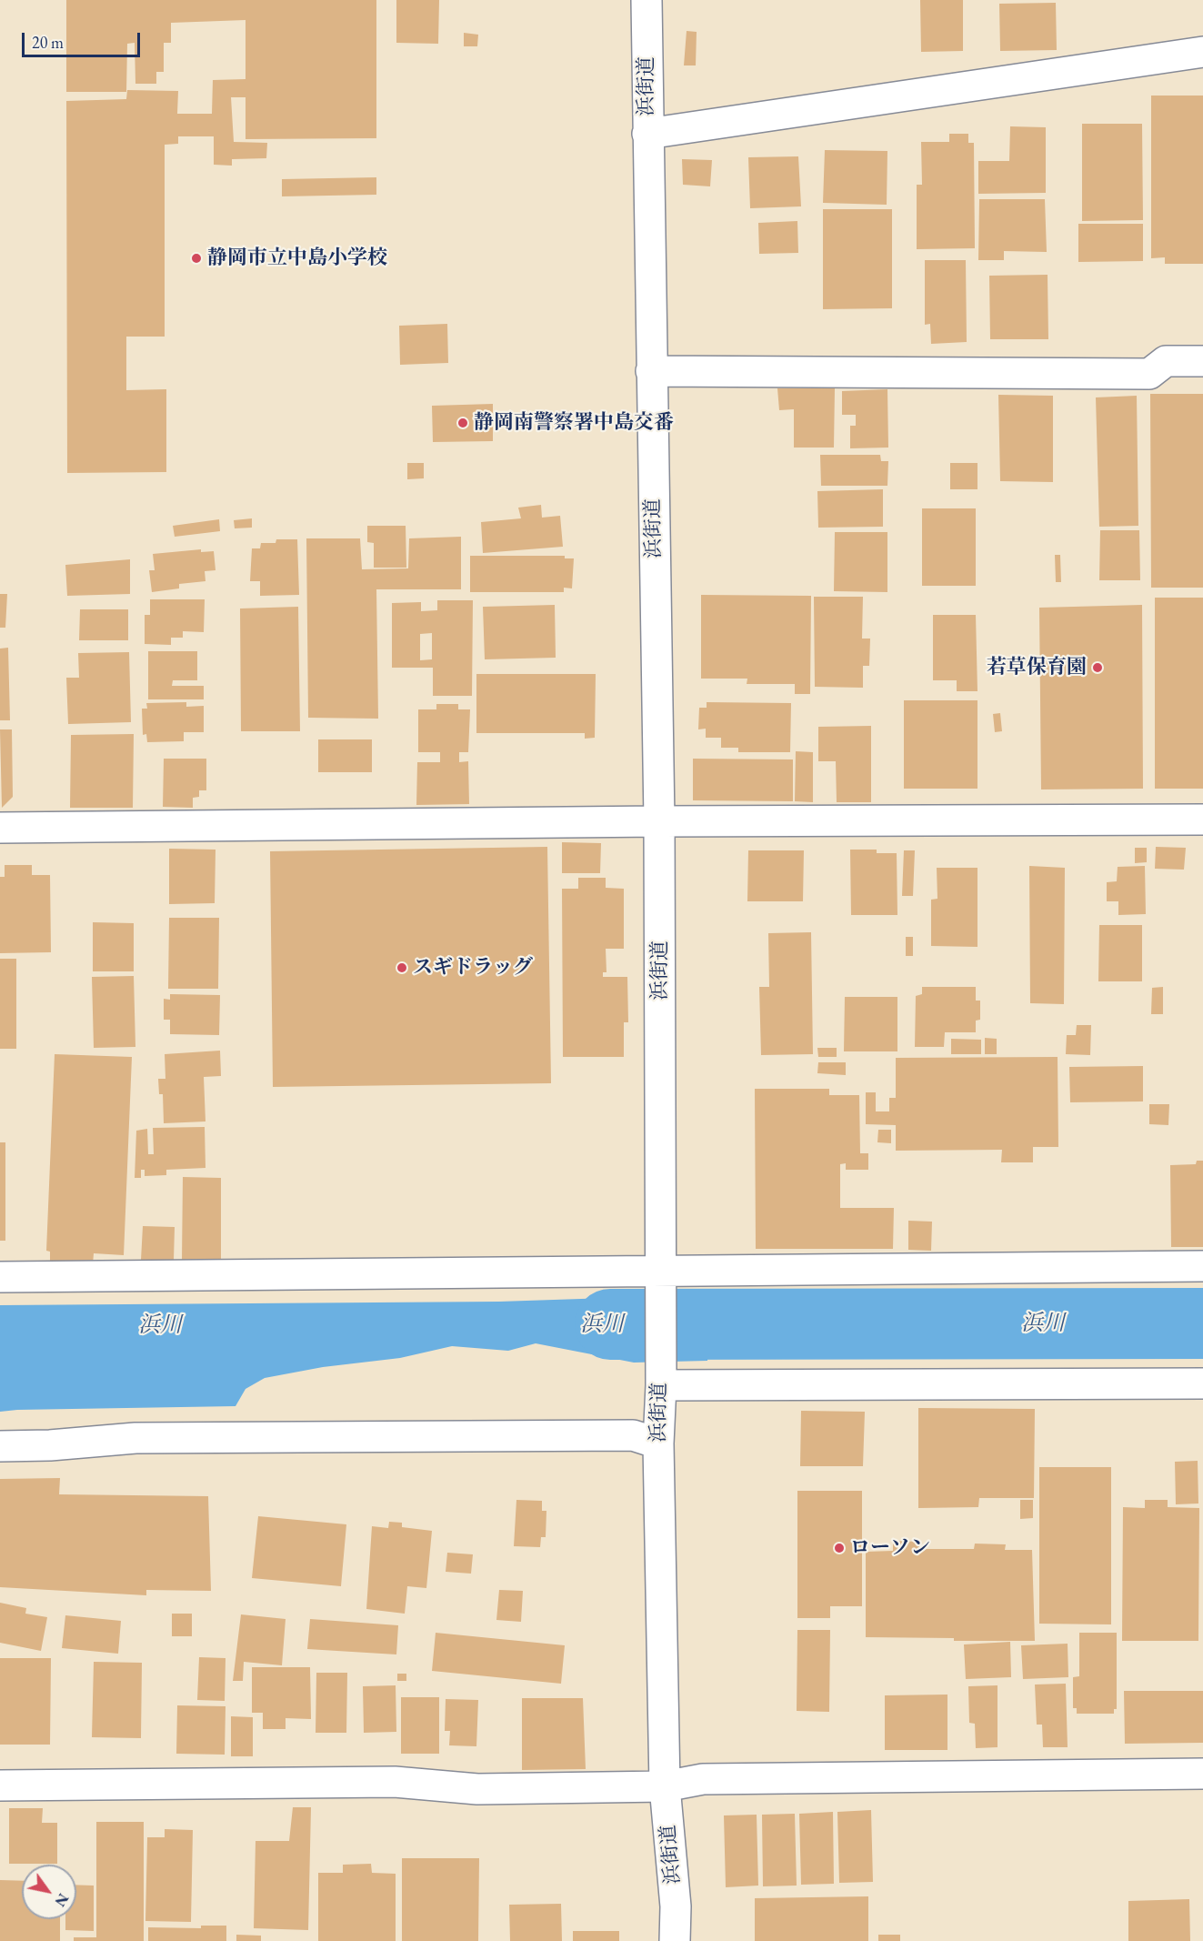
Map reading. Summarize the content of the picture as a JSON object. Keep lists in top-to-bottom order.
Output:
{
  "streets": {
    "street": ["浜街道"]
  },
  "water": ["浜川"],
  "places": [
    "静岡市立中島小学校",
    "静岡南警察署中島交番",
    "若草保育園",
    "スギドラッグ",
    "ローソン"
  ],
  "scale_bar": "20 m",
  "north": "bottom right"
}
